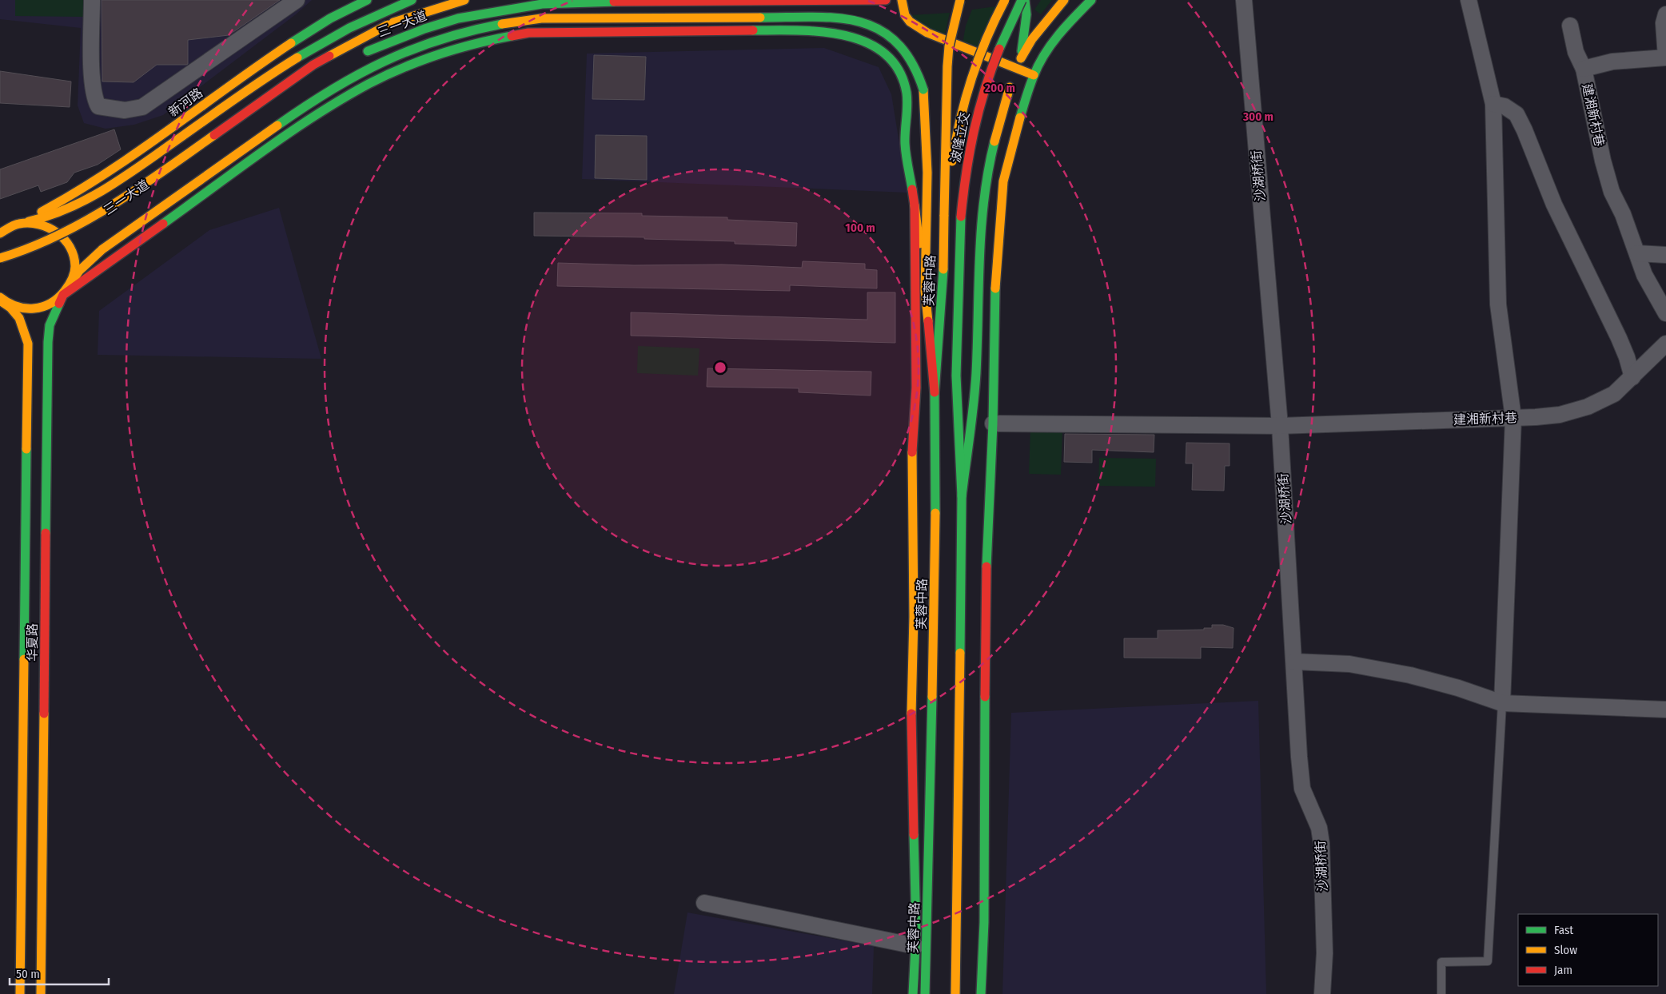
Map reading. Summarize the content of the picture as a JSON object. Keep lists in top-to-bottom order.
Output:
{
  "streets": {
    "main road": [
      "三一大道",
      "新河路",
      "波隆立交",
      "芙蓉中路",
      "华夏路"
    ],
    "street": ["建湘新村巷", "沙湖桥街"]
  },
  "crossings": [
    ["建湘新村巷", "沙湖桥街"],
    ["波隆立交", "芙蓉中路"]
  ],
  "legend": ["Fast", "Slow", "Jam"],
  "scale_bar": "50 m",
  "rings": ["200 m", "300 m", "100 m"]
}
